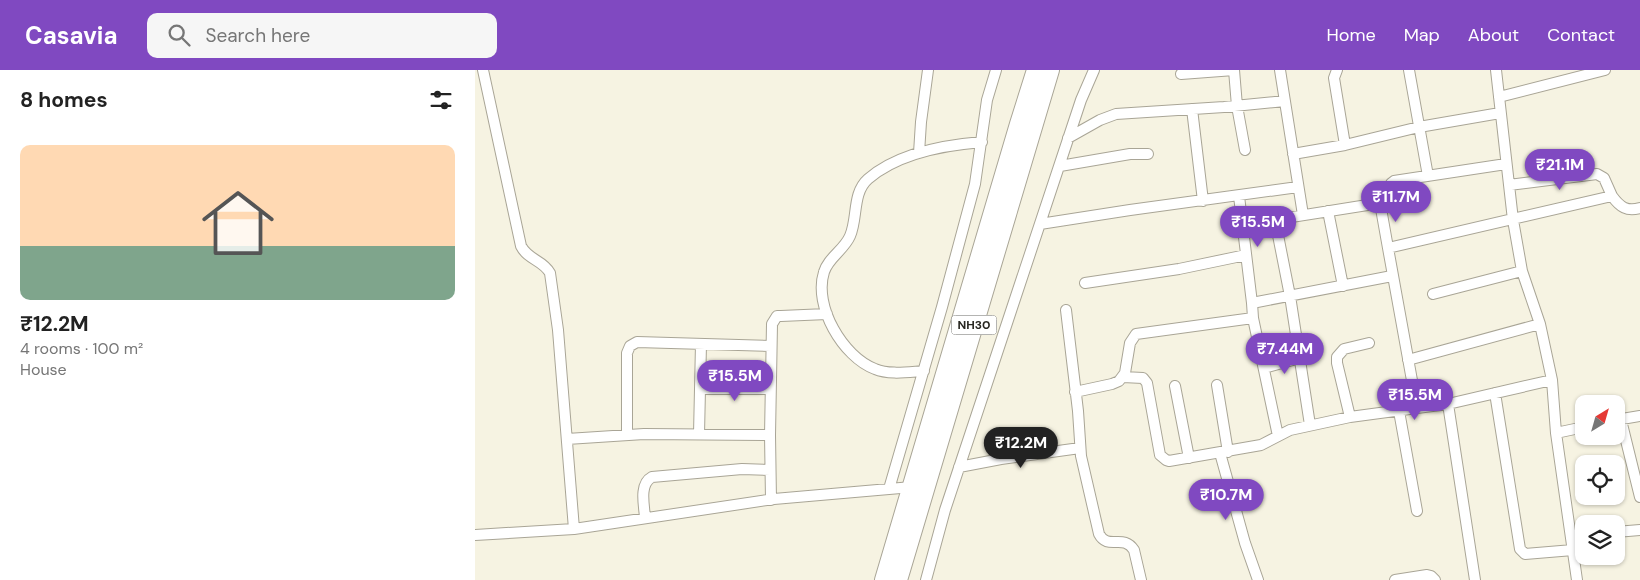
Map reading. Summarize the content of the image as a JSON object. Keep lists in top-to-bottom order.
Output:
{
  "streets": {
    "highway": ["NH30"]
  },
  "north": "top right",
  "page": {
    "header": "Casavia",
    "search": "Search here",
    "nav": [
      "Home",
      "Map",
      "About",
      "Contact"
    ],
    "heading": "8 homes",
    "list": [
      {
        "name": "₹12.2M",
        "note": "4 rooms · 100 m² · House"
      }
    ],
    "price": [
      "₹21.1M",
      "₹11.7M",
      "₹15.5M",
      "₹7.44M",
      "₹15.5M",
      "₹15.5M",
      "₹12.2M",
      "₹10.7M"
    ]
  }
}
